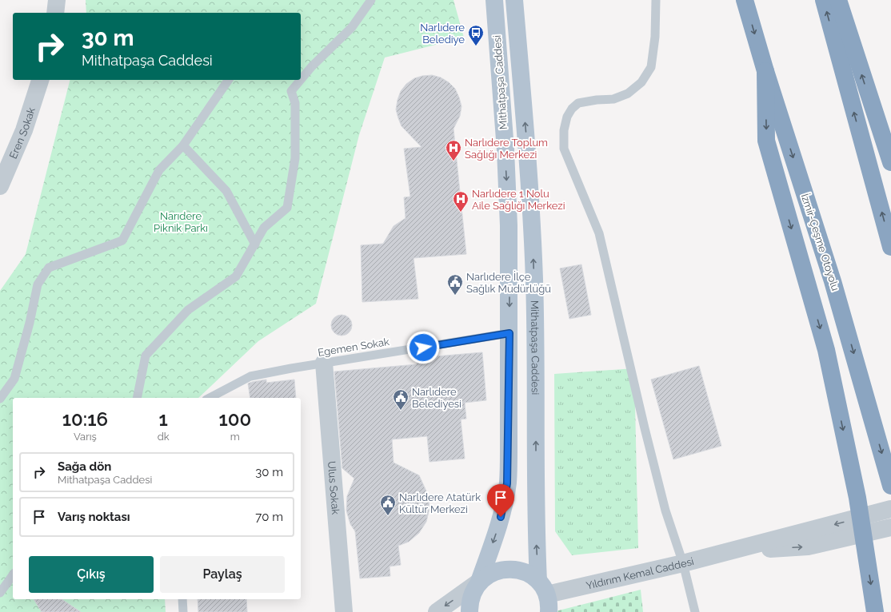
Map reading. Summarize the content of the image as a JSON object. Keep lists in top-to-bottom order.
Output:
{
  "streets": {
    "highway": ["İzmir-Çeşme Otoyolu"],
    "main road": ["Mithatpaşa Caddesi"],
    "street": ["Eren Sokak", "Ulus Sokak", "Yıldırım Kemal Caddesi"],
    "lane": ["Egemen Sokak"]
  },
  "crossings": [
    ["Mithatpaşa Caddesi", "Egemen Sokak"],
    ["Mithatpaşa Caddesi", "Yıldırım Kemal Caddesi"],
    ["Egemen Sokak", "Ulus Sokak"]
  ],
  "parks": ["Narıdere Piknik Parkı"],
  "places": {
    "bus stop": ["Narlıdere Belediye"],
    "hospital": ["Narlıdere Toplum Sağlığı Merkezi", "Narlıdere 1 Nolu Aile Sağlığı Merkezi"],
    "public building": ["Narlıdere İlçe Sağlık Müdürlüğü", "Narlıdere Belediyesi", "Narlıdere Atatürk Kültür Merkezi"]
  },
  "page": {
    "turn": ["30 m", "Mithatpaşa Caddesi"],
    "eta": [
      "10:16",
      "Varış",
      "1",
      "dk",
      "100",
      "m"
    ],
    "list": [
      {
        "name": "Sağa dön",
        "note": "Mithatpaşa Caddesi",
        "value": "30 m"
      },
      {
        "name": "Varış noktası",
        "value": "70 m"
      }
    ],
    "buttons": ["Çıkış", "Paylaş"]
  }
}
